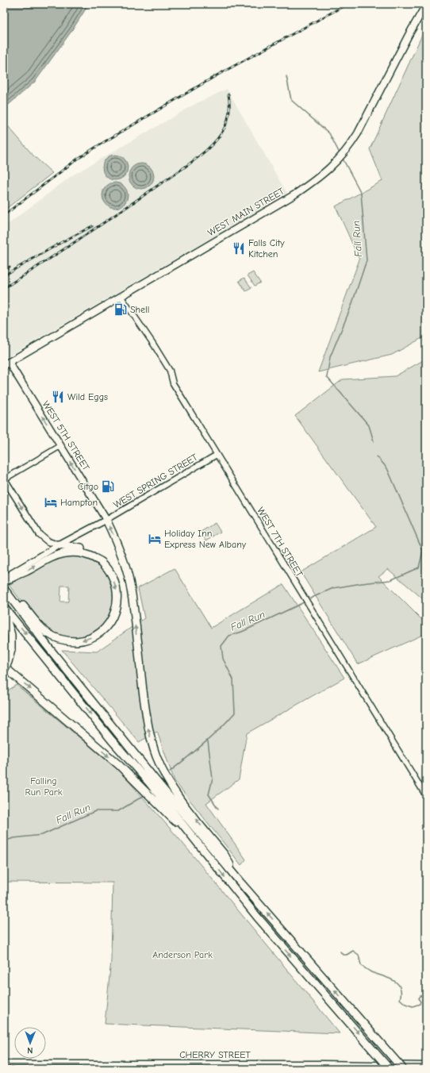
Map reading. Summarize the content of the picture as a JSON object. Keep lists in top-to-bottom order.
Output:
{
  "streets": {
    "main road": ["WEST MAIN STREET", "WEST 5TH STREET", "WEST SPRING STREET"],
    "street": ["WEST 7TH STREET", "CHERRY STREET"]
  },
  "crossings": [
    ["WEST MAIN STREET", "WEST 5TH STREET"],
    ["WEST MAIN STREET", "WEST 7TH STREET"],
    ["WEST 5TH STREET", "WEST SPRING STREET"],
    ["WEST SPRING STREET", "WEST 7TH STREET"]
  ],
  "one_way": ["WEST 5TH STREET"],
  "water": ["Fall Run"],
  "parks": ["Falling Run Park", "Anderson Park"],
  "places": {
    "restaurant": ["Falls City Kitchen", "Wild Eggs"],
    "fuel station": ["Shell", "Citgo"],
    "hotel": ["Hampton", "Holiday Inn Express New Albany"]
  },
  "north": "bottom"
}
